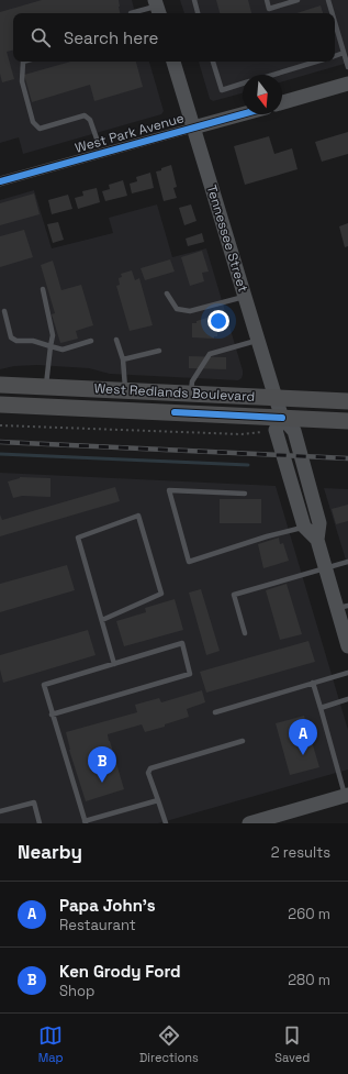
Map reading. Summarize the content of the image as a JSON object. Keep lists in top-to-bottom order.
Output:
{
  "streets": {
    "main road": ["West Park Avenue", "Tennessee Street", "West Redlands Boulevard"]
  },
  "crossings": [
    ["West Park Avenue", "Tennessee Street"],
    ["Tennessee Street", "West Redlands Boulevard"]
  ],
  "north": "bottom",
  "page": {
    "search": "Search here",
    "pins": ["A", "B"],
    "heading": ["Nearby", "2 results"],
    "list": [
      {
        "mark": "A",
        "name": "Papa John's",
        "note": "Restaurant",
        "value": "260 m"
      },
      {
        "mark": "B",
        "name": "Ken Grody Ford",
        "note": "Shop",
        "value": "280 m"
      }
    ],
    "nav": ["Map", "Directions", "Saved"]
  }
}
